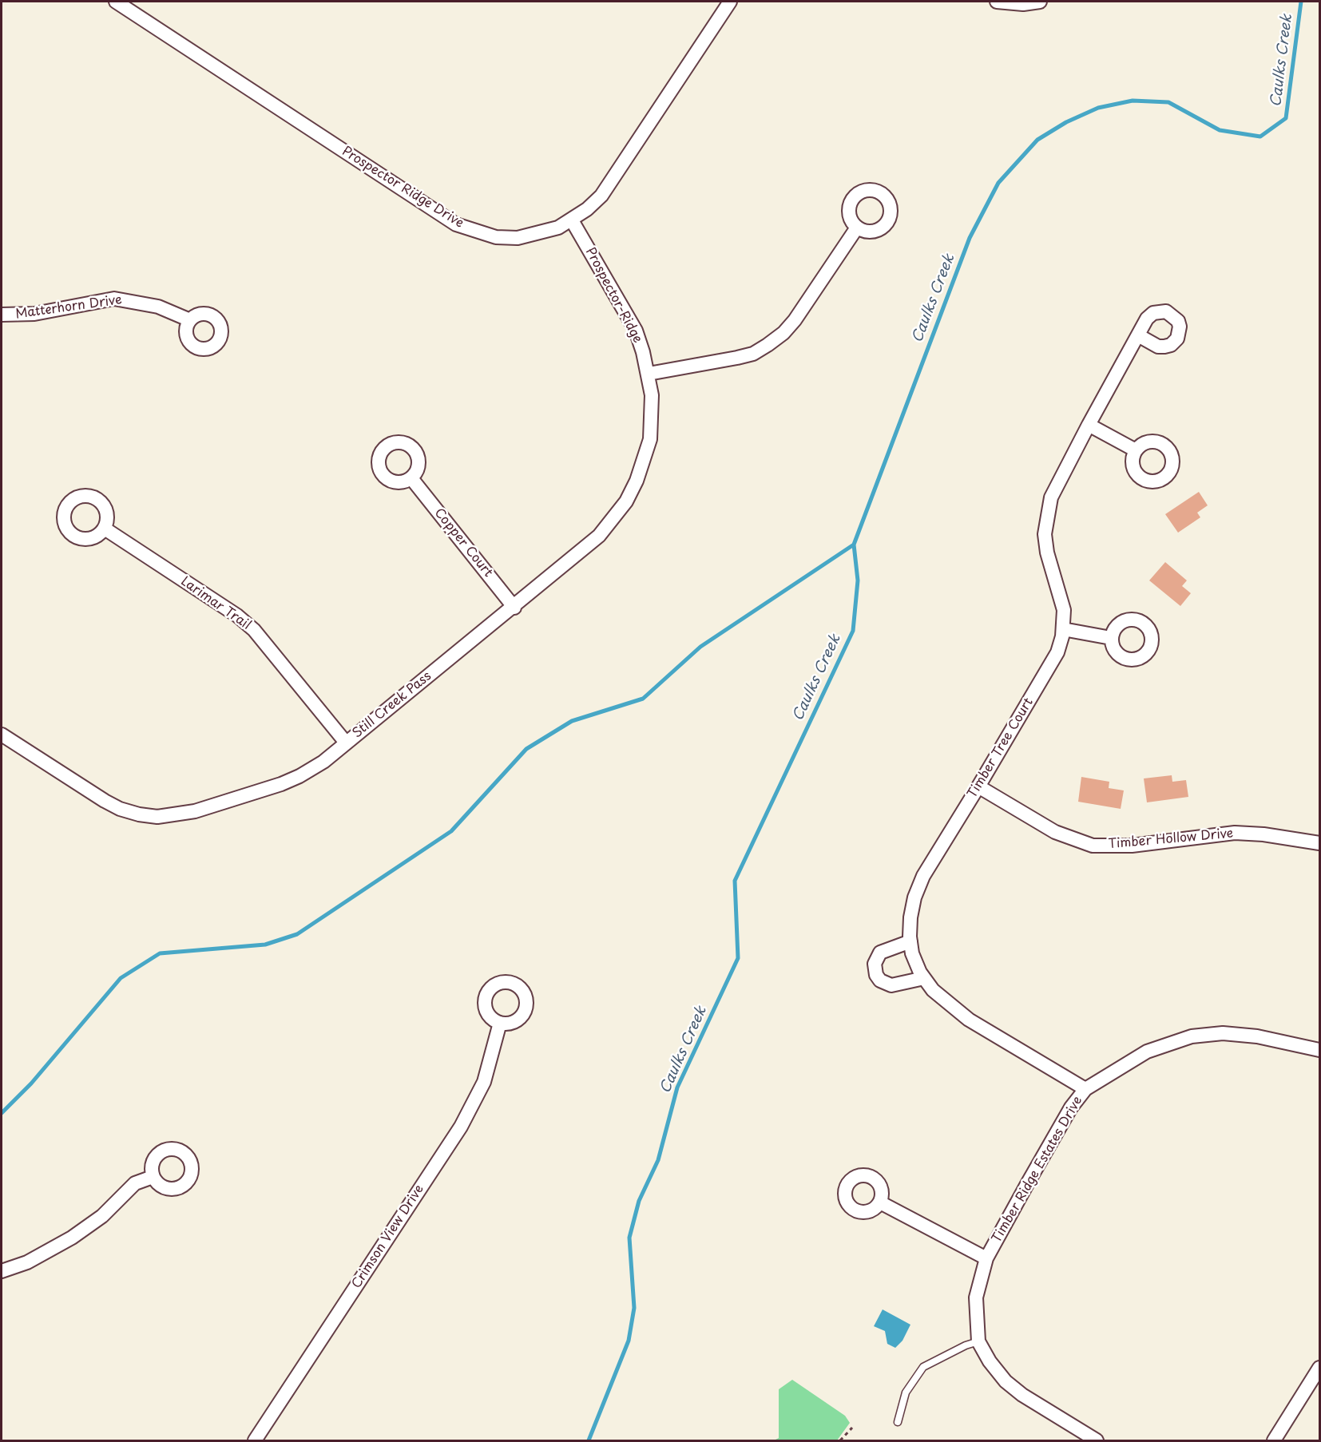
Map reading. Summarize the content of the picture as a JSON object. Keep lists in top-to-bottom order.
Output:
{
  "streets": {
    "street": [
      "Prospector Ridge Drive",
      "Prospector-Ridge",
      "Matterhorn Drive",
      "Copper Court",
      "Larimar Trail",
      "Still Creek Pass",
      "Timber Tree Court",
      "Timber Hollow Drive",
      "Timber Ridge Estates Drive",
      "Crimson View Drive"
    ]
  },
  "crossings": [
    ["Prospector Ridge Drive", "Prospector-Ridge"],
    ["Prospector-Ridge", "Still Creek Pass"],
    ["Copper Court", "Still Creek Pass"],
    ["Larimar Trail", "Still Creek Pass"],
    ["Timber Tree Court", "Timber Hollow Drive"],
    ["Timber Tree Court", "Timber Ridge Estates Drive"]
  ],
  "water": ["Caulks Creek"]
}
